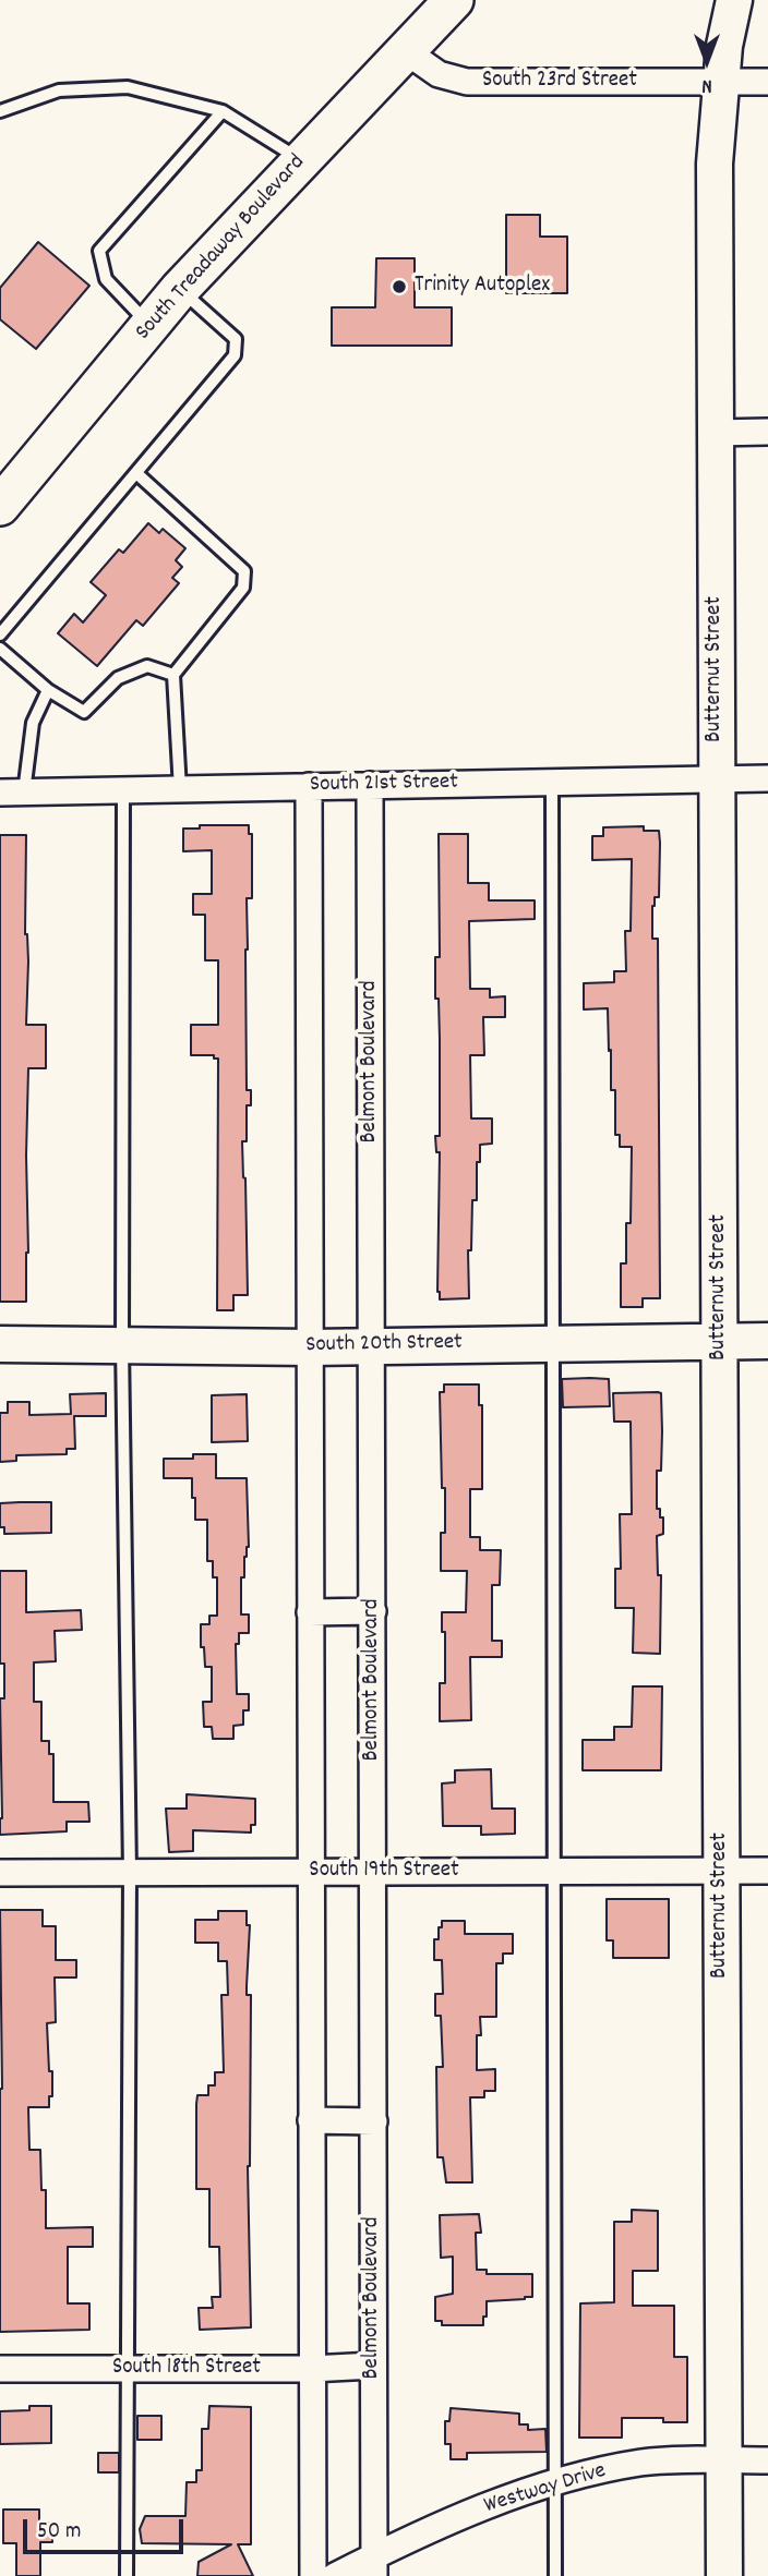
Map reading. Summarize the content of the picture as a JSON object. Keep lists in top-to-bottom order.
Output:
{
  "streets": {
    "main road": ["South Treadaway Boulevard"],
    "street": [
      "South 23rd Street",
      "Butternut Street",
      "South 21st Street",
      "Belmont Boulevard",
      "South 20th Street",
      "South 19th Street",
      "South 18th Street",
      "Westway Drive"
    ]
  },
  "crossings": [
    ["South 23rd Street", "South Treadaway Boulevard"],
    ["South 23rd Street", "Butternut Street"],
    ["Butternut Street", "South 21st Street"],
    ["Butternut Street", "South 20th Street"],
    ["Butternut Street", "South 19th Street"],
    ["Butternut Street", "Westway Drive"],
    ["South 21st Street", "Belmont Boulevard"],
    ["Belmont Boulevard", "South 20th Street"],
    ["Belmont Boulevard", "South 19th Street"],
    ["Belmont Boulevard", "South 18th Street"],
    ["Belmont Boulevard", "Westway Drive"]
  ],
  "places": ["Trinity Autoplex"],
  "scale_bar": "50 m",
  "north": "bottom"
}
